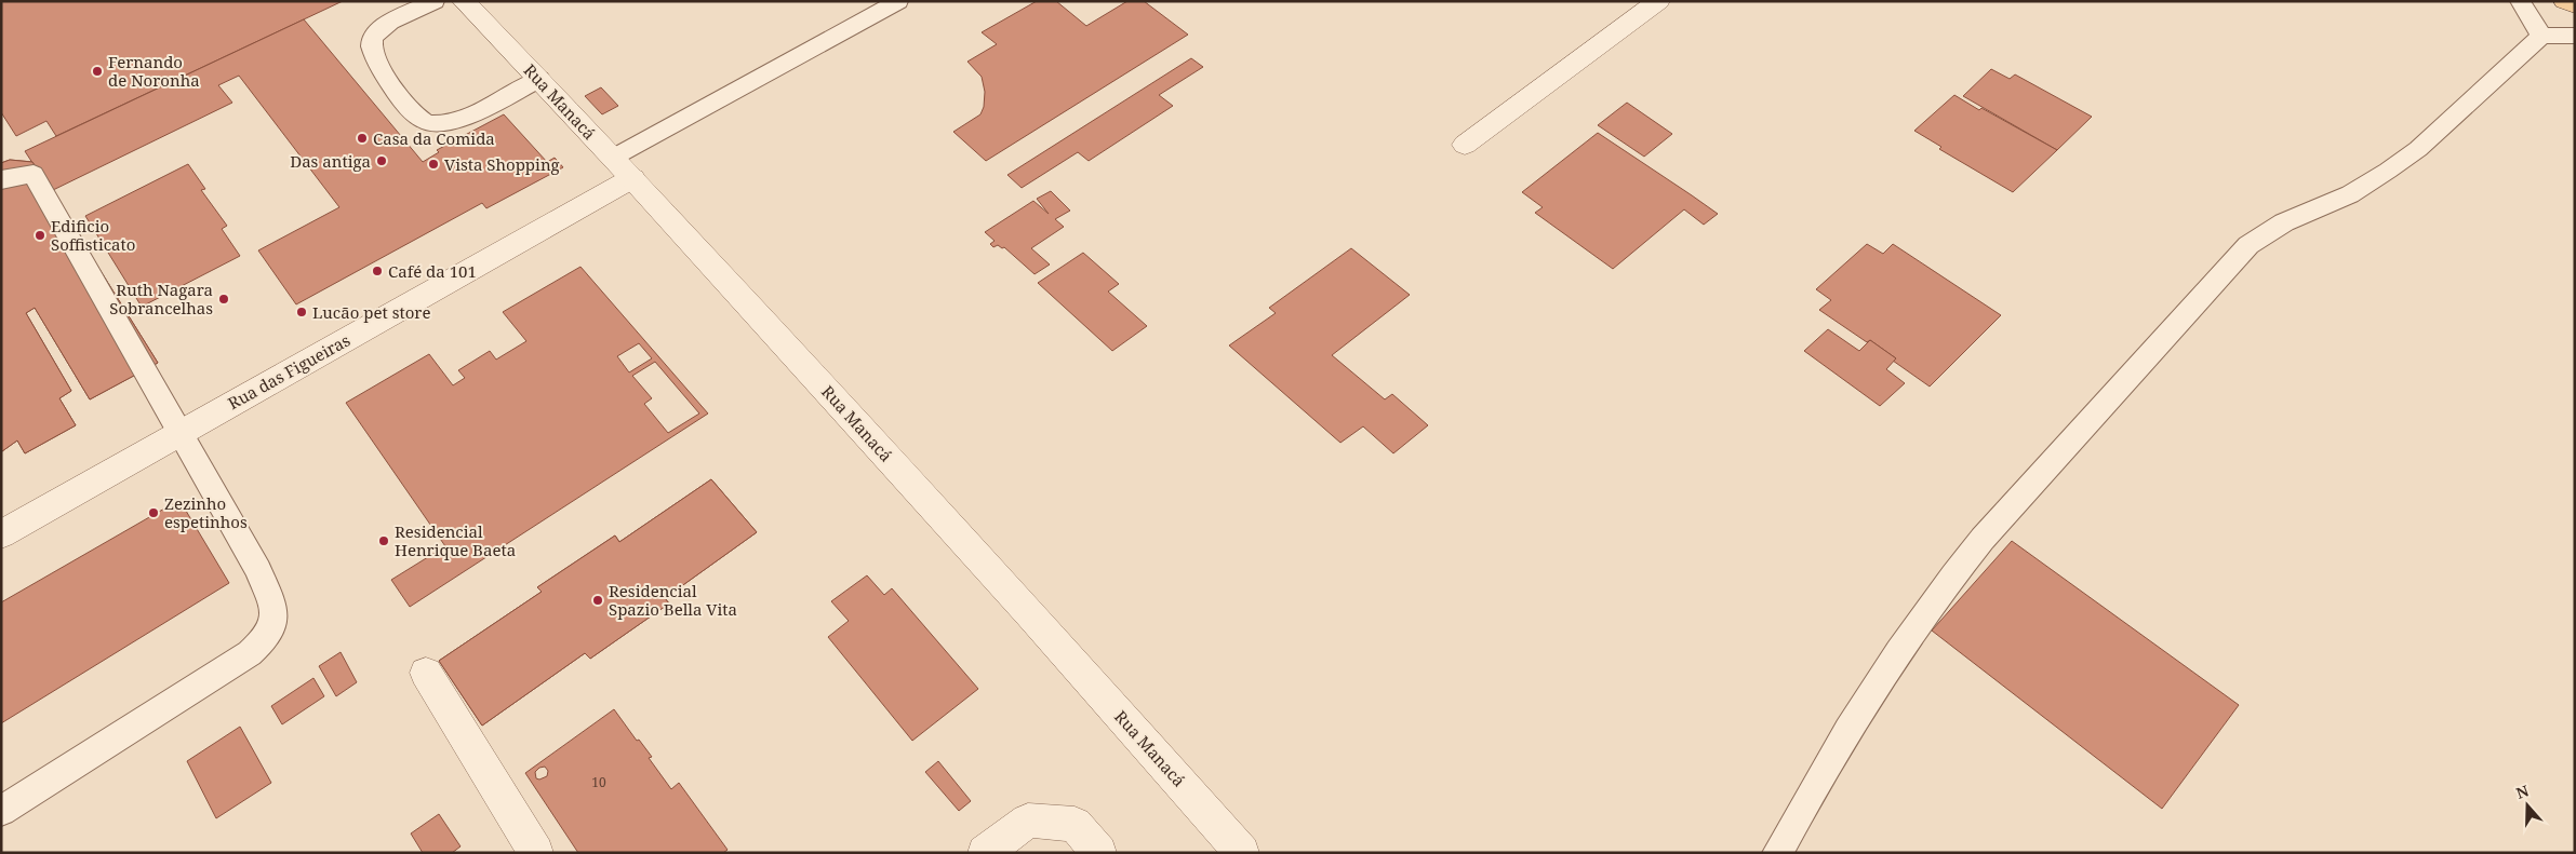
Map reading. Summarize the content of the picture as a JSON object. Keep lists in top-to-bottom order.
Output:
{
  "streets": {
    "street": ["Rua Manacá", "Rua das Figueiras"]
  },
  "crossings": [
    ["Rua Manacá", "Rua das Figueiras"]
  ],
  "places": [
    "Fernando de Noronha",
    "Casa da Comida",
    "Das antiga",
    "Vista Shopping",
    "Edificio Soffisticato",
    "Café da 101",
    "Ruth Nagara Sobrancelhas",
    "Lucão pet store",
    "Zezinho espetinhos",
    "Residencial Henrique Baeta",
    "Residencial Spazio Bella Vita"
  ],
  "house_numbers": ["10"],
  "north": "top"
}
